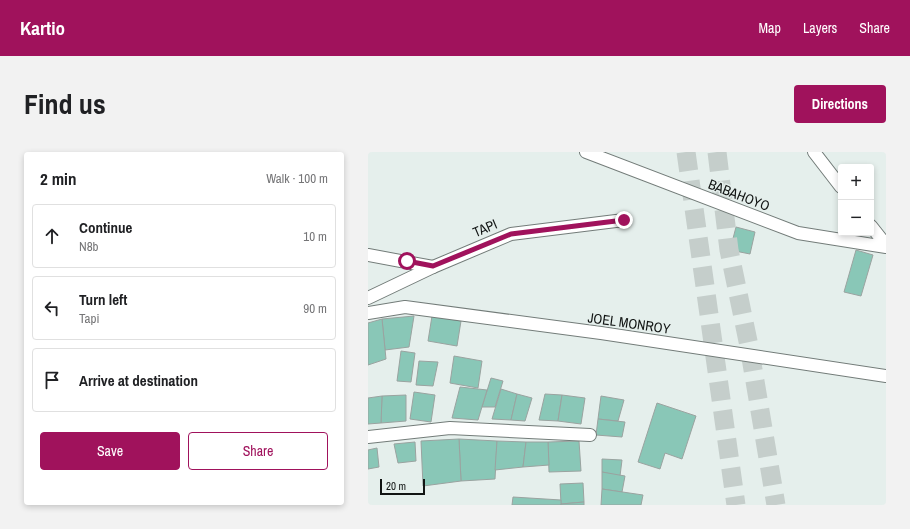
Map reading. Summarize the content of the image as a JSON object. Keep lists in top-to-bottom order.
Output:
{
  "streets": {
    "street": ["BABAHOYO", "TAPI", "JOEL MONROY"]
  },
  "scale_bar": "20 m",
  "page": {
    "header": "Kartio",
    "nav": ["Map", "Layers", "Share"],
    "title": "Find us",
    "buttons": [
      "Directions",
      ["Save", "Share"]
    ],
    "heading": ["2 min", "Walk · 100 m"],
    "map_buttons": ["+", "−"],
    "list": [
      ["Continue", "N8b", "10 m"],
      ["Turn left", "Tapi", "90 m"],
      "Arrive at destination"
    ],
    "scale": "20 m"
  }
}
